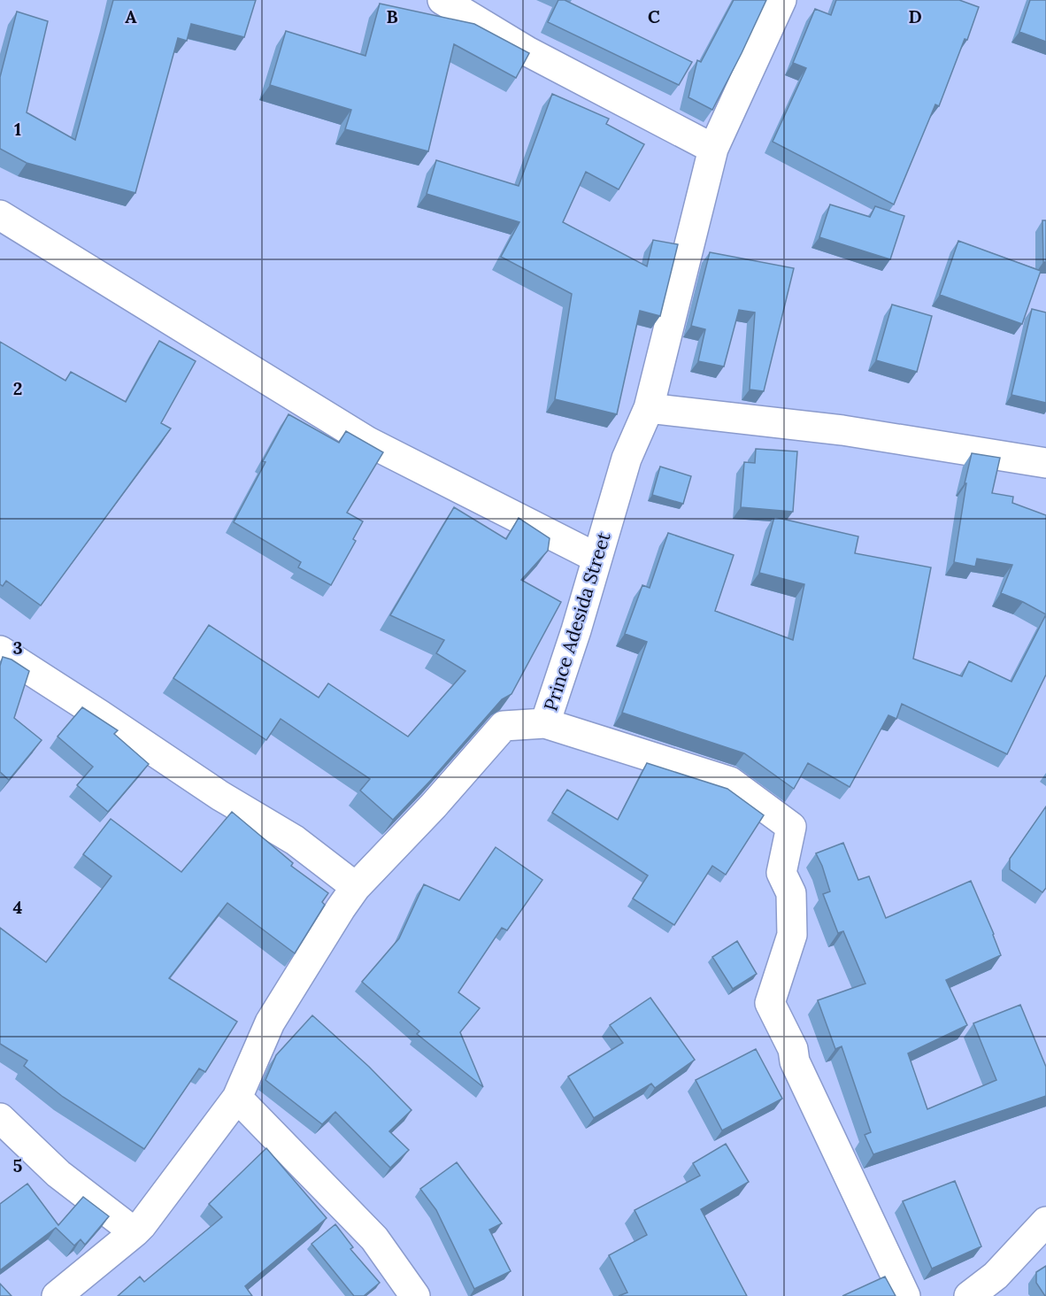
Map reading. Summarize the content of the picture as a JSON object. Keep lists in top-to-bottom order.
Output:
{
  "streets": {
    "street": ["Prince Adesida Street"]
  },
  "grid": {
    "columns": [
      "A",
      "B",
      "C",
      "D"
    ],
    "rows": [
      "1",
      "2",
      "3",
      "4",
      "5"
    ]
  }
}
